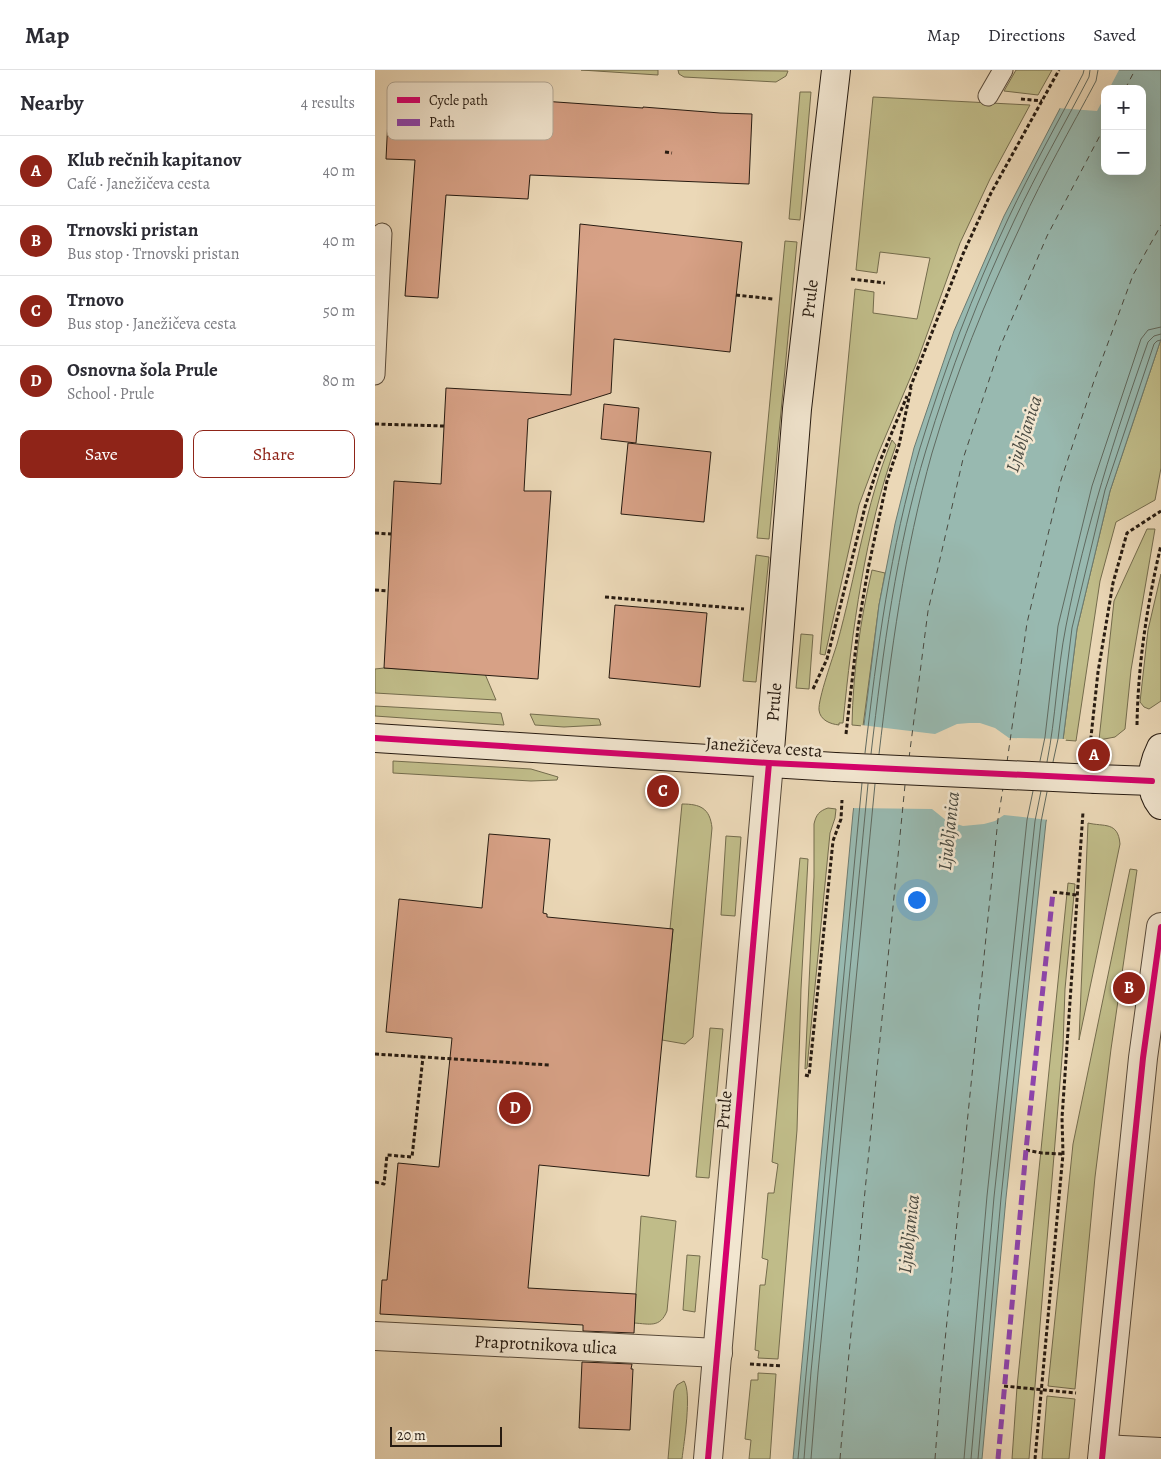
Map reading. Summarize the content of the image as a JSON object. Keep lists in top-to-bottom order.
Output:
{
  "streets": {
    "street": ["Prule", "Janežičeva cesta", "Praprotnikova ulica"]
  },
  "crossings": [
    ["Prule", "Janežičeva cesta"],
    ["Prule", "Praprotnikova ulica"]
  ],
  "water": ["Ljubljanica"],
  "legend": ["Cycle path", "Path"],
  "scale_bar": "20 m",
  "page": {
    "header": "Map",
    "nav": ["Map", "Directions", "Saved"],
    "heading": ["Nearby", "4 results"],
    "map_buttons": ["+", "−"],
    "list": [
      {
        "mark": "A",
        "name": "Klub rečnih kapitanov",
        "note": "Café · Janežičeva cesta",
        "value": "40 m"
      },
      {
        "mark": "B",
        "name": "Trnovski pristan",
        "note": "Bus stop · Trnovski pristan",
        "value": "40 m"
      },
      {
        "mark": "C",
        "name": "Trnovo",
        "note": "Bus stop · Janežičeva cesta",
        "value": "50 m"
      },
      {
        "mark": "D",
        "name": "Osnovna šola Prule",
        "note": "School · Prule",
        "value": "80 m"
      }
    ],
    "buttons": ["Save", "Share"],
    "pins": [
      "A",
      "C",
      "B",
      "D"
    ],
    "scale": "20 m"
  }
}
